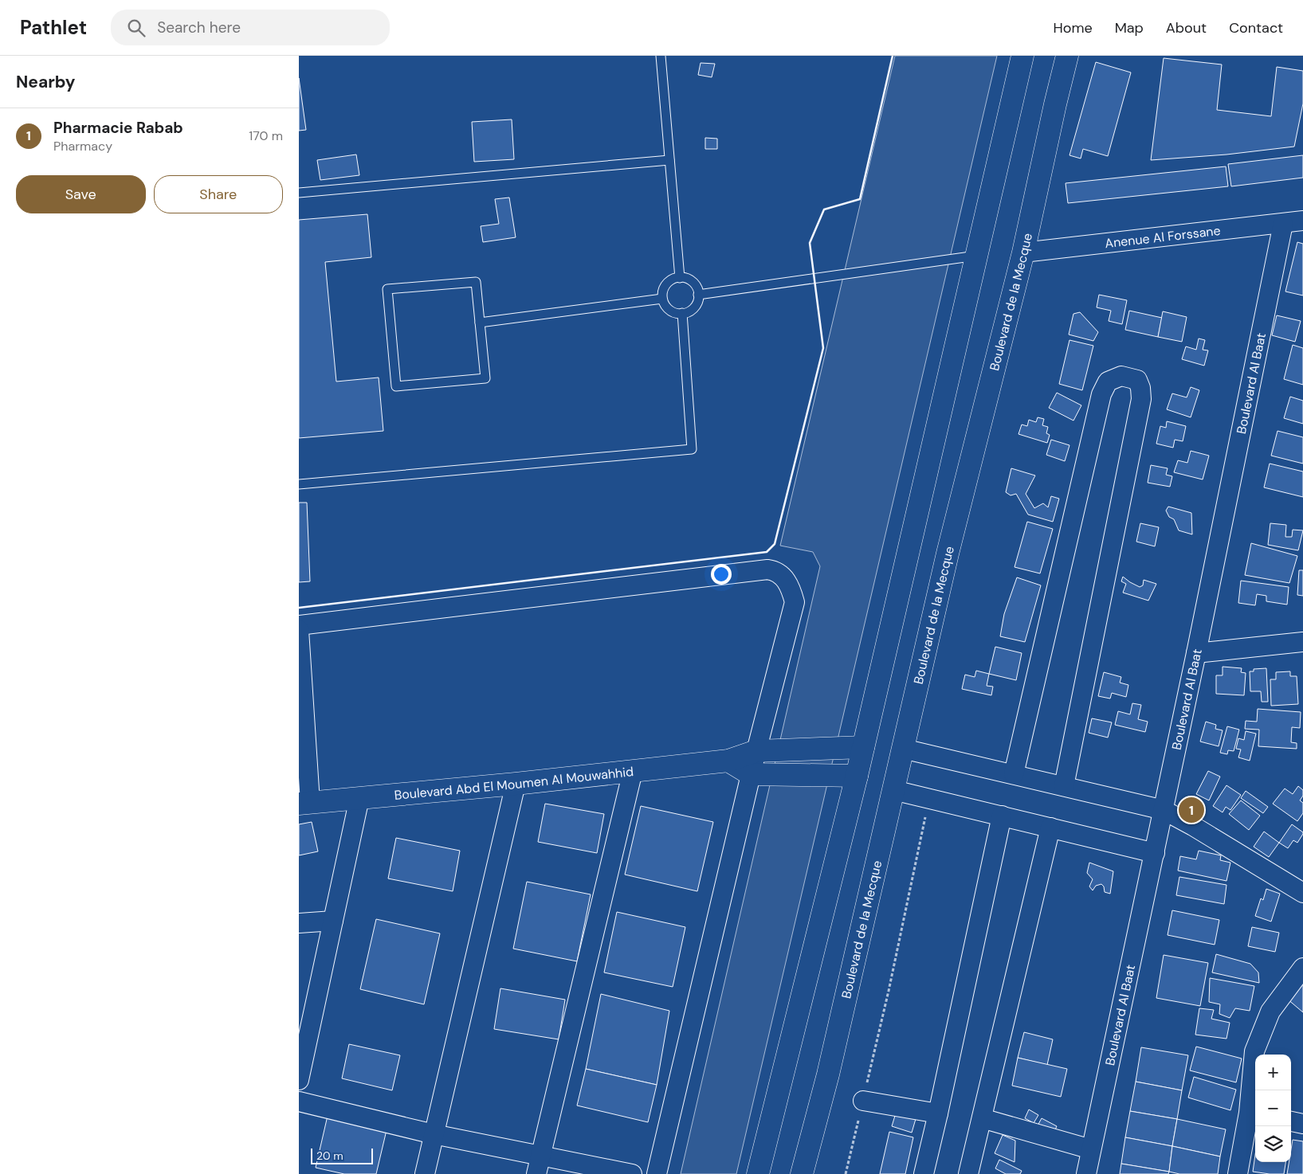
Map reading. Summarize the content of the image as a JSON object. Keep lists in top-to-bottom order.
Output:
{
  "streets": {
    "main road": ["Boulevard de la Mecque", "Boulevard Abd El Moumen Al Mouwahhid"],
    "street": ["Anenue Al Forssane", "Boulevard Al Baat"]
  },
  "crossings": [
    ["Anenue Al Forssane", "Boulevard de la Mecque"],
    ["Anenue Al Forssane", "Boulevard Al Baat"]
  ],
  "scale_bar": "20 m",
  "page": {
    "header": "Pathlet",
    "search": "Search here",
    "nav": [
      "Home",
      "Map",
      "About",
      "Contact"
    ],
    "heading": "Nearby",
    "list": [
      {
        "mark": "1",
        "name": "Pharmacie Rabab",
        "note": "Pharmacy",
        "value": "170 m"
      }
    ],
    "buttons": ["Save", "Share"],
    "pins": "1",
    "map_buttons": ["+", "−"],
    "scale": "20 m"
  }
}
